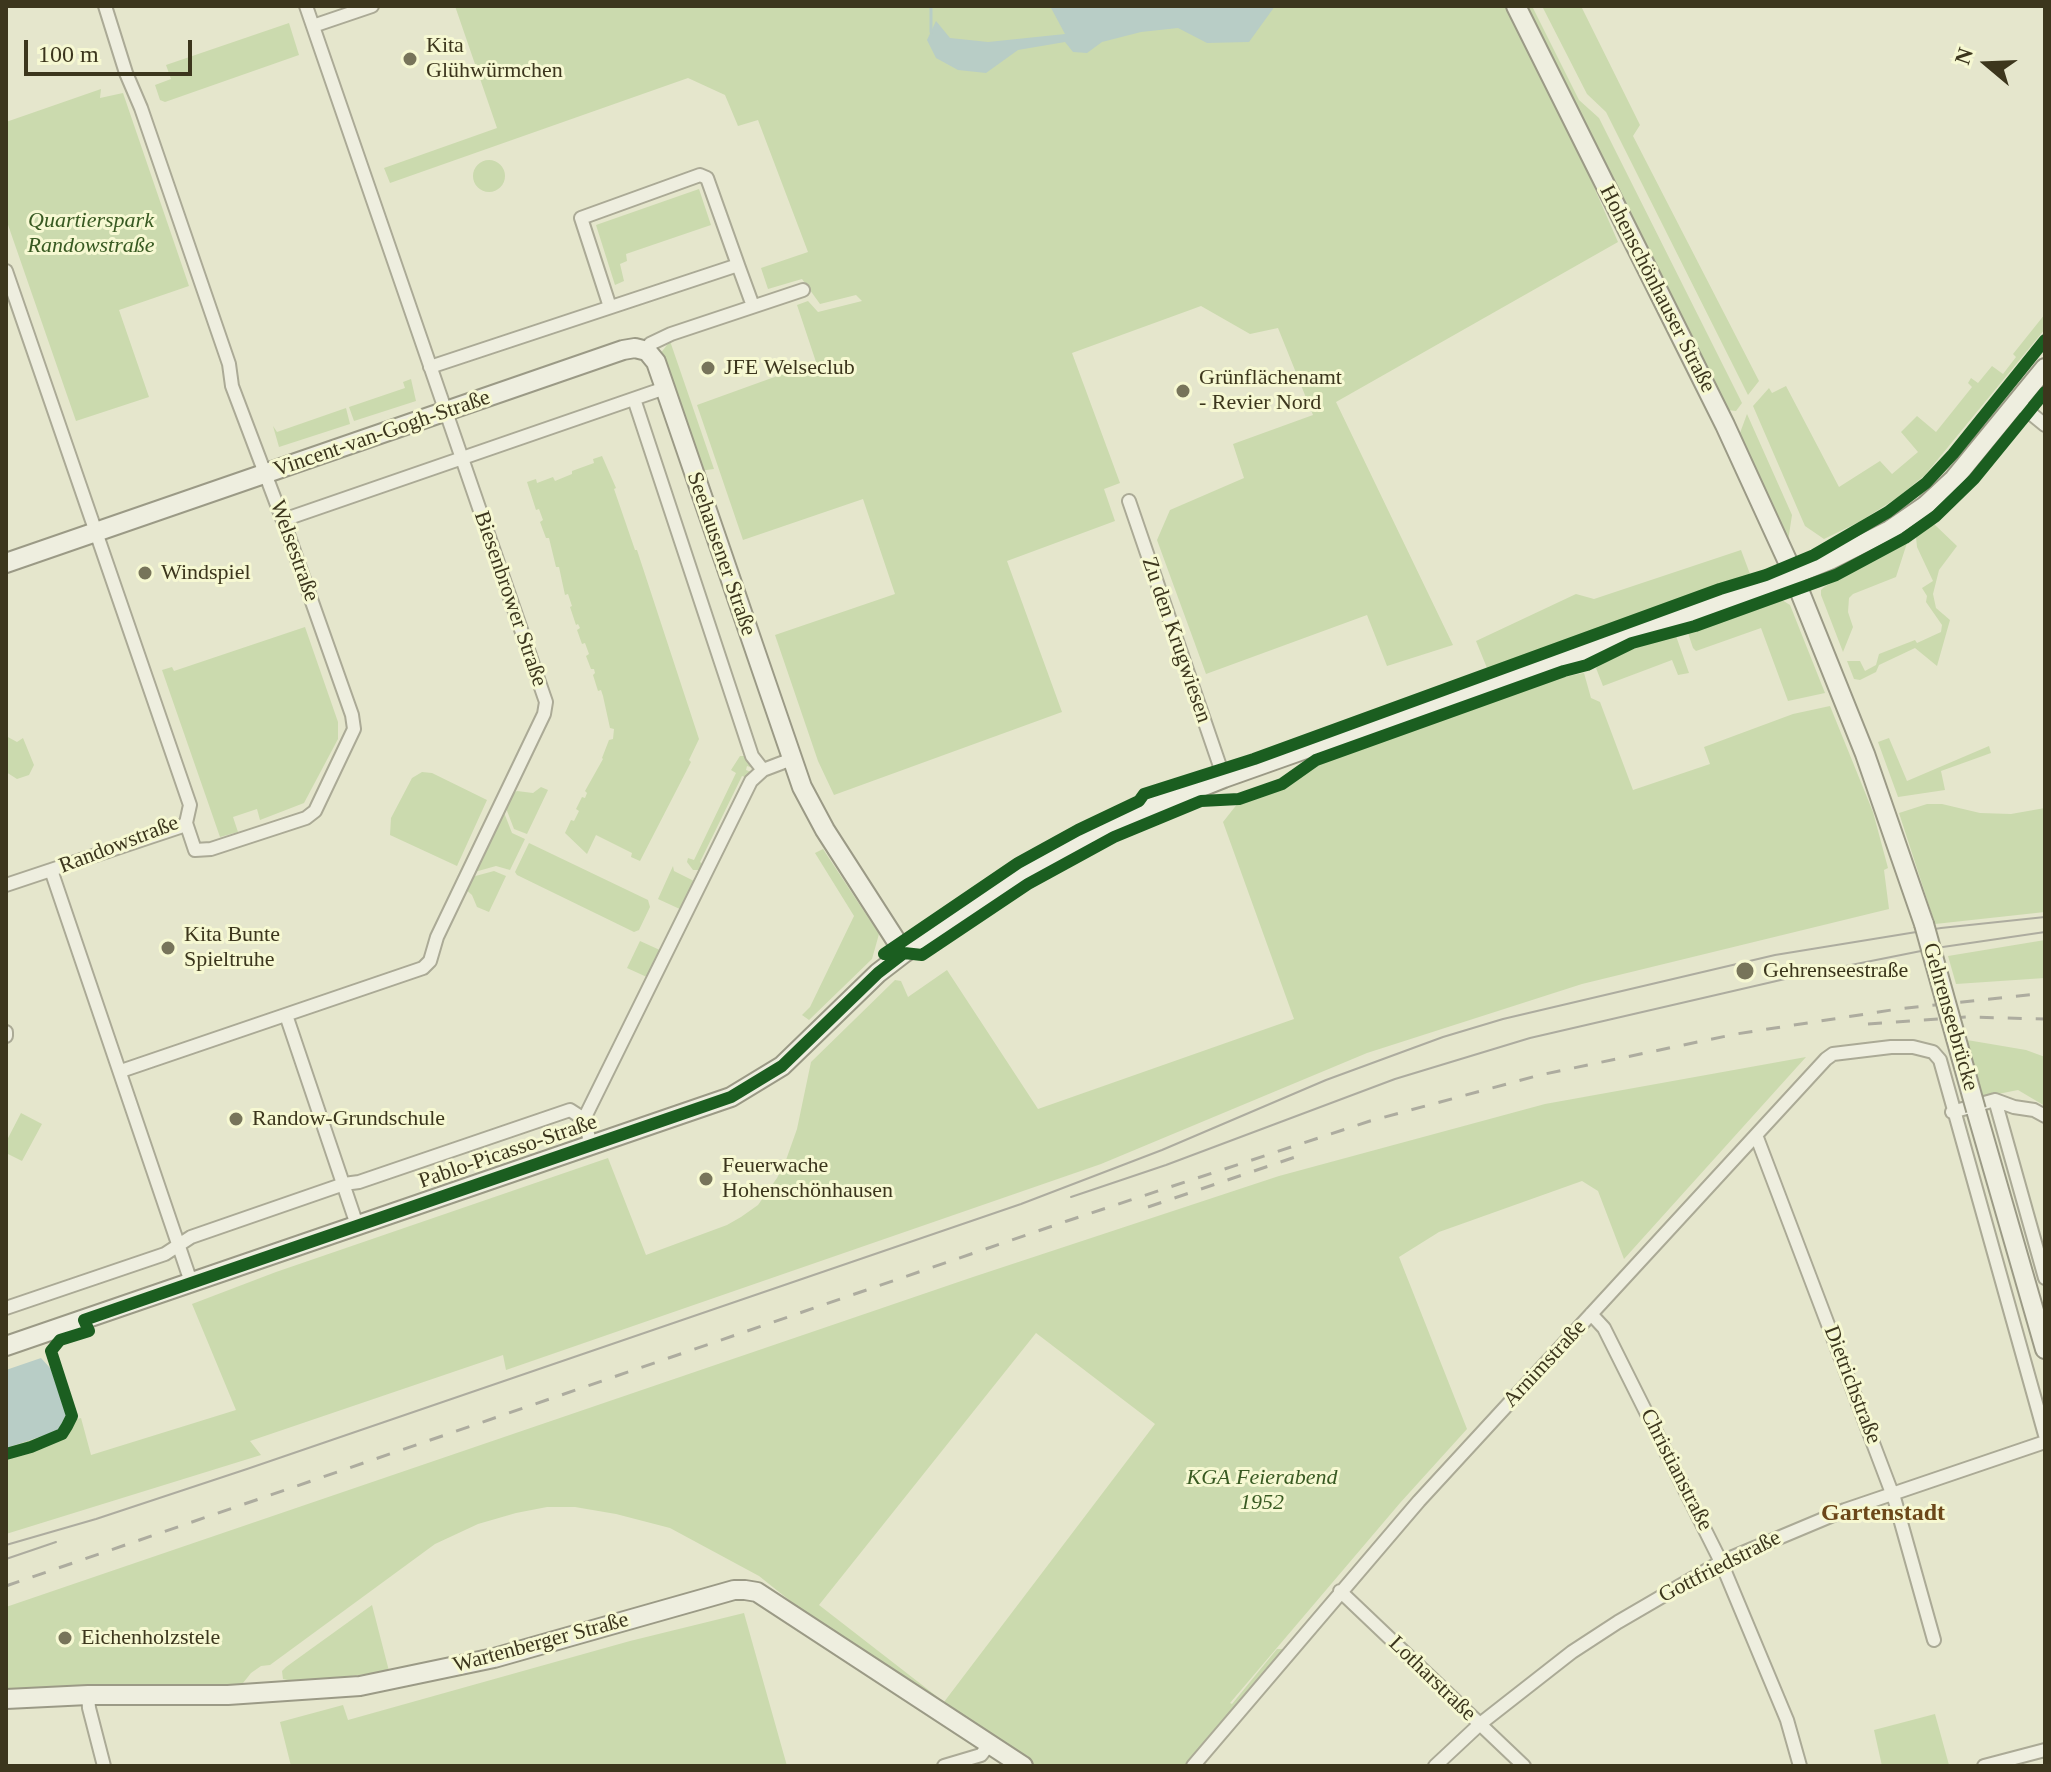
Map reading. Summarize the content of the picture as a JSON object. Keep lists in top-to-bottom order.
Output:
{
  "streets": {
    "main road": [
      "Hohenschönhauser Straße",
      "Vincent-van-Gogh-Straße",
      "Seehausener Straße",
      "Gehrenseebrücke",
      "Pablo-Picasso-Straße",
      "Wartenberger Straße"
    ],
    "street": [
      "Welsestraße",
      "Biesenbrower Straße",
      "Zu den Krugwiesen",
      "Randowstraße",
      "Arnimstraße",
      "Dietrichstraße",
      "Christianstraße",
      "Gottfriedstraße",
      "Lotharstraße"
    ]
  },
  "crossings": [
    ["Hohenschönhauser Straße", "Gehrenseebrücke"],
    ["Hohenschönhauser Straße", "Pablo-Picasso-Straße"],
    ["Vincent-van-Gogh-Straße", "Welsestraße"],
    ["Vincent-van-Gogh-Straße", "Seehausener Straße"],
    ["Vincent-van-Gogh-Straße", "Biesenbrower Straße"],
    ["Vincent-van-Gogh-Straße", "Randowstraße"],
    ["Welsestraße", "Randowstraße"],
    ["Seehausener Straße", "Pablo-Picasso-Straße"],
    ["Biesenbrower Straße", "Randowstraße"],
    ["Zu den Krugwiesen", "Pablo-Picasso-Straße"],
    ["Randowstraße", "Pablo-Picasso-Straße"],
    ["Gehrenseebrücke", "Pablo-Picasso-Straße"],
    ["Arnimstraße", "Dietrichstraße"],
    ["Arnimstraße", "Christianstraße"],
    ["Arnimstraße", "Lotharstraße"],
    ["Dietrichstraße", "Gottfriedstraße"],
    ["Christianstraße", "Gottfriedstraße"],
    ["Gottfriedstraße", "Lotharstraße"]
  ],
  "districts": ["Gartenstadt"],
  "parks": ["Quartierspark Randowstraße", "KGA Feierabend 1952"],
  "places": [
    "Kita Glühwürmchen",
    "JFE Welseclub",
    "Grünflächenamt - Revier Nord",
    "Windspiel",
    "Kita Bunte Spieltruhe",
    "Gehrenseestraße",
    "Randow-Grundschule",
    "Feuerwache Hohenschönhausen",
    "Eichenholzstele"
  ],
  "scale_bar": "100 m",
  "north": "left"
}
